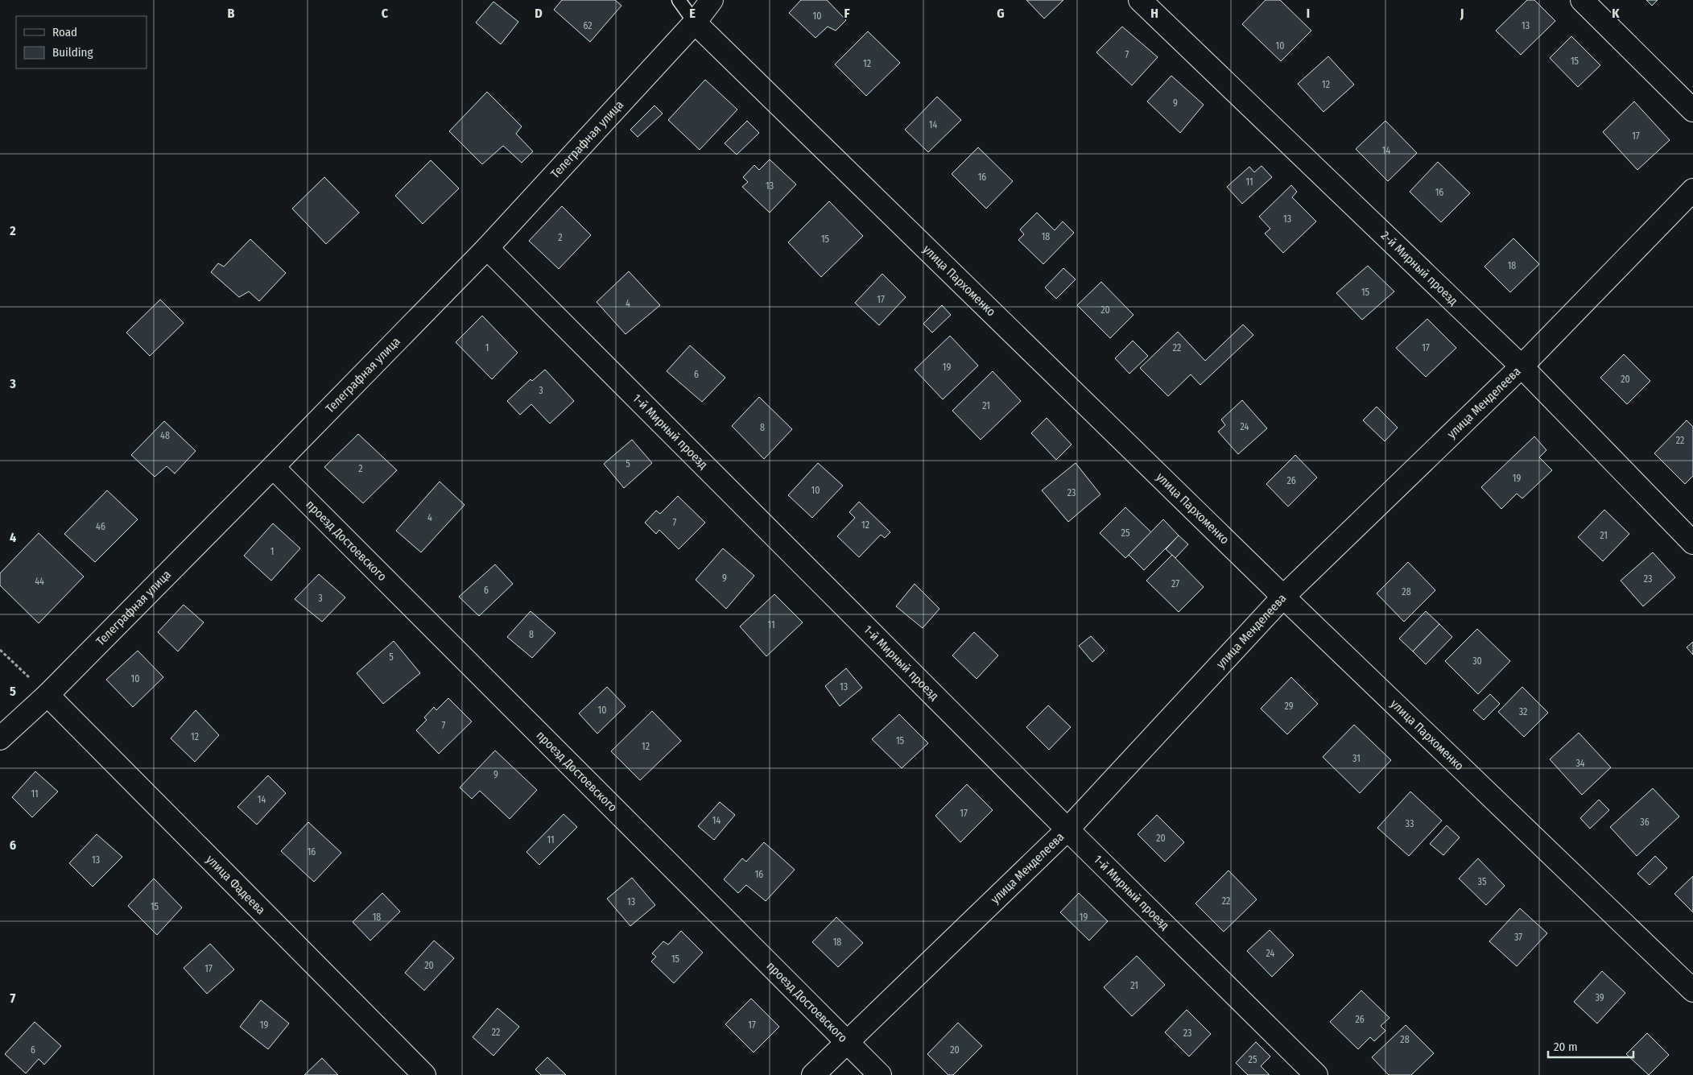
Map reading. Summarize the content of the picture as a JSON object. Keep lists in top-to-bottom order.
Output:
{
  "streets": {
    "street": [
      "Телеграфная улица",
      "2-й Мирный проезд",
      "улица Пархоменко",
      "улица Менделеева",
      "1-й Мирный проезд",
      "проезд Достоевского",
      "улица Фадеева"
    ]
  },
  "crossings": [
    ["Телеграфная улица", "улица Пархоменко"],
    ["Телеграфная улица", "1-й Мирный проезд"],
    ["Телеграфная улица", "проезд Достоевского"],
    ["Телеграфная улица", "улица Фадеева"],
    ["2-й Мирный проезд", "улица Менделеева"],
    ["улица Пархоменко", "улица Менделеева"],
    ["улица Менделеева", "1-й Мирный проезд"],
    ["улица Менделеева", "проезд Достоевского"]
  ],
  "house_numbers": [
    "10",
    "62",
    "13",
    "10",
    "7",
    "15",
    "12",
    "12",
    "9",
    "14",
    "17",
    "14",
    "16",
    "11",
    "13",
    "16",
    "13",
    "18",
    "2",
    "15",
    "18",
    "15",
    "17",
    "4",
    "20",
    "1",
    "22",
    "17",
    "19",
    "6",
    "20",
    "3",
    "21",
    "24",
    "8",
    "48",
    "22",
    "5",
    "2",
    "19",
    "26",
    "10",
    "23",
    "4",
    "7",
    "12",
    "46",
    "25",
    "21",
    "1",
    "9",
    "23",
    "44",
    "27",
    "6",
    "28",
    "3",
    "11",
    "8",
    "5",
    "30",
    "10",
    "13",
    "29",
    "10",
    "32",
    "7",
    "12",
    "15",
    "12",
    "31",
    "34",
    "9",
    "11",
    "14",
    "17",
    "14",
    "36",
    "33",
    "20",
    "11",
    "16",
    "13",
    "16",
    "35",
    "22",
    "13",
    "15",
    "18",
    "19",
    "37",
    "18",
    "24",
    "15",
    "20",
    "17",
    "21",
    "39",
    "26",
    "19",
    "17",
    "22",
    "23",
    "28",
    "6",
    "20",
    "25"
  ],
  "legend": ["Road", "Building"],
  "scale_bar": "20 m",
  "grid": {
    "columns": [
      "B",
      "C",
      "D",
      "E",
      "F",
      "G",
      "H",
      "I",
      "J",
      "K"
    ],
    "rows": [
      "2",
      "3",
      "4",
      "5",
      "6",
      "7"
    ]
  }
}
